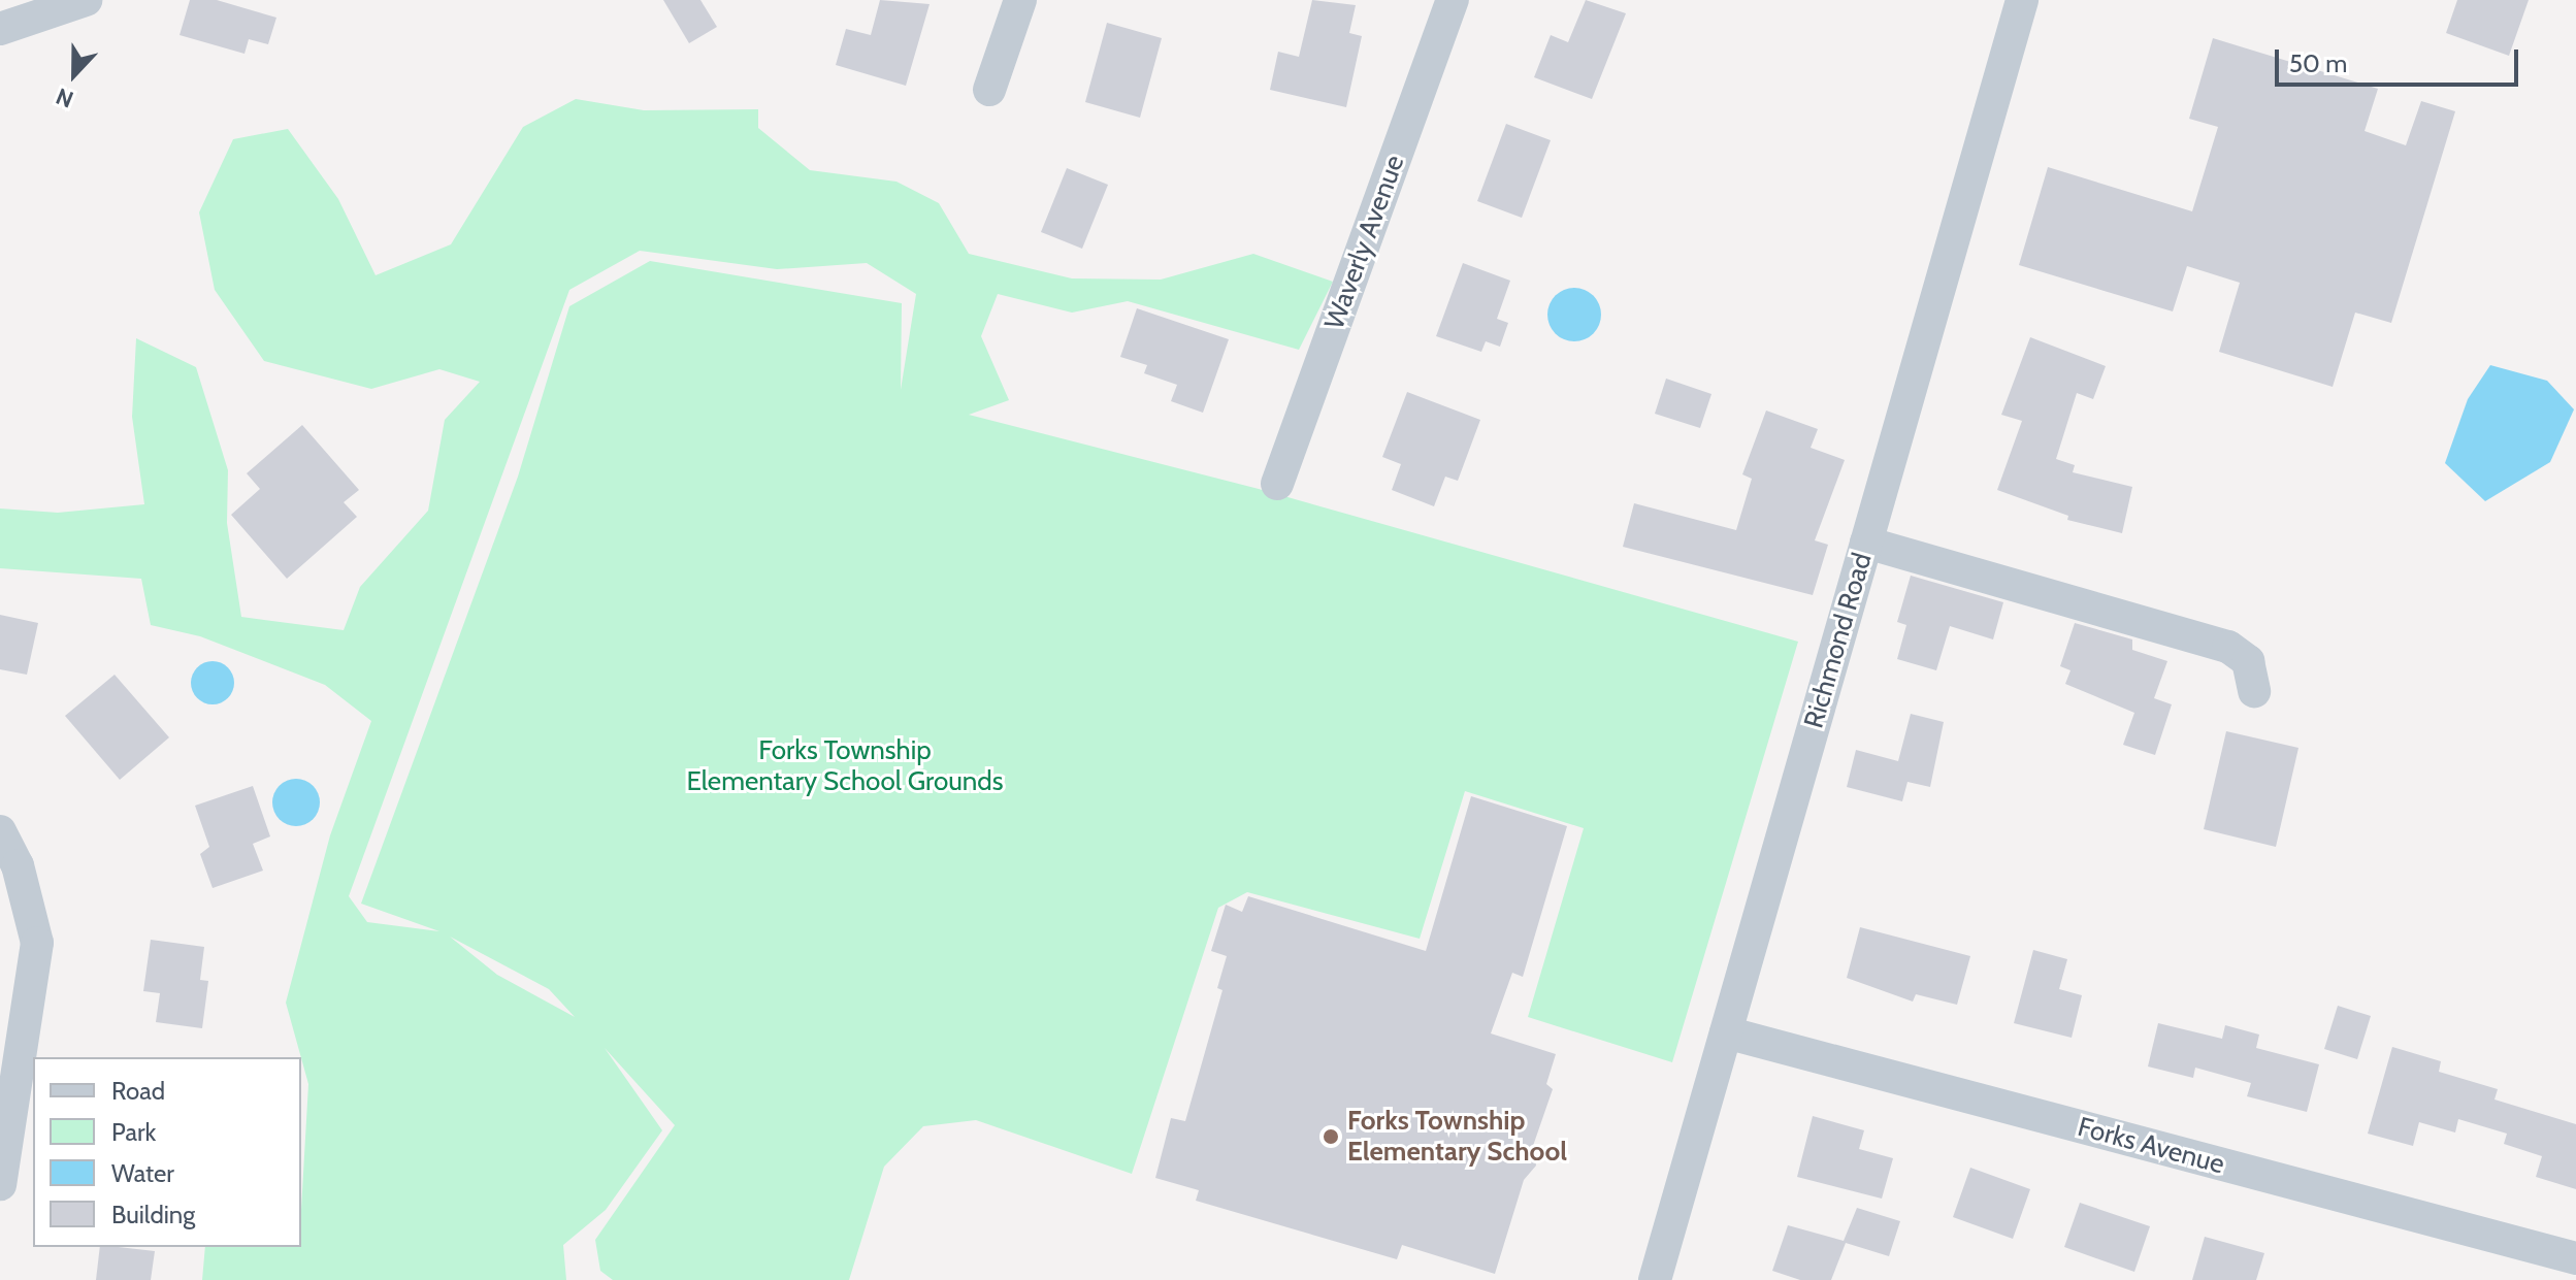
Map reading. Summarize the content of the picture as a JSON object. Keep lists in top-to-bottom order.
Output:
{
  "streets": {
    "street": ["Waverly Avenue", "Richmond Road", "Forks Avenue"]
  },
  "crossings": [
    ["Richmond Road", "Forks Avenue"]
  ],
  "parks": ["Forks Township Elementary School Grounds"],
  "places": ["Forks Township Elementary School"],
  "legend": [
    "Road",
    "Park",
    "Water",
    "Building"
  ],
  "scale_bar": "50 m",
  "north": "bottom"
}
